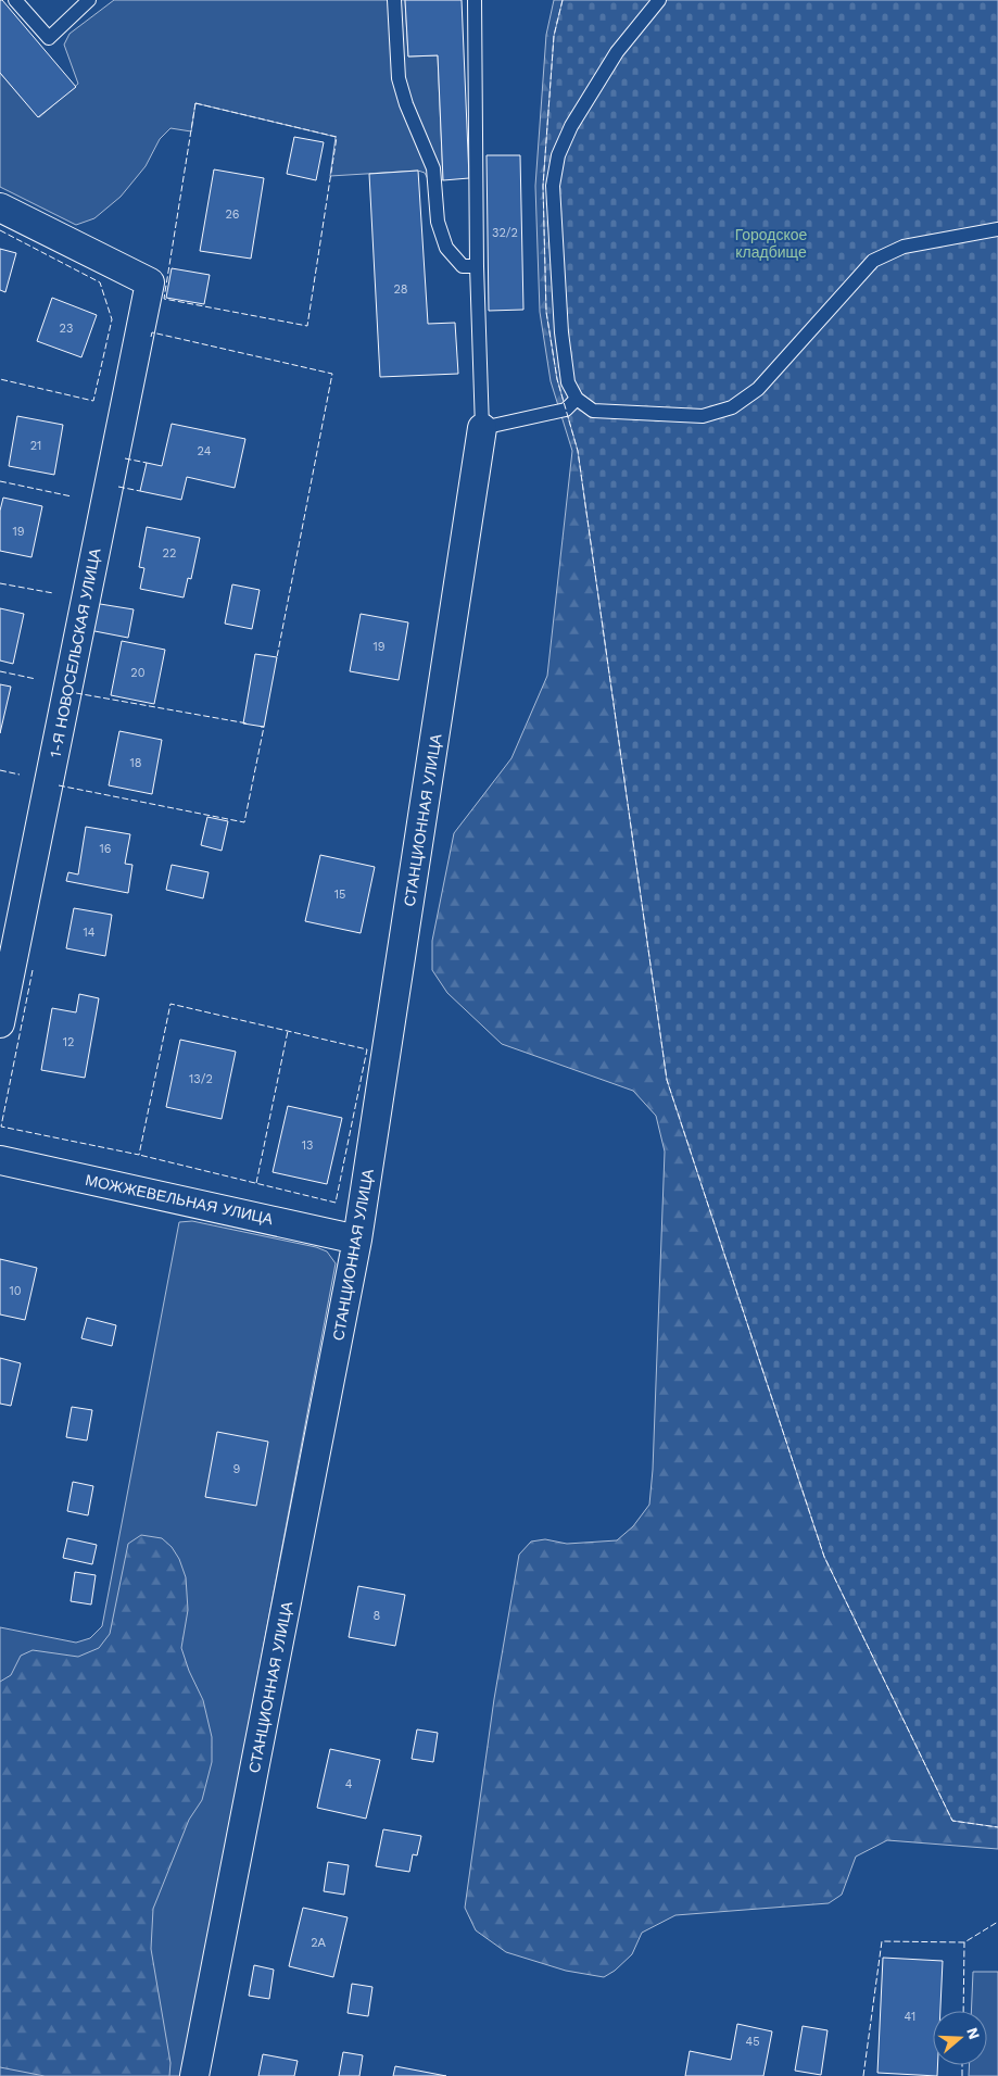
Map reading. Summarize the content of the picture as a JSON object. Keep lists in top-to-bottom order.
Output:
{
  "streets": {
    "street": ["1-Я НОВОСЕЛЬСКАЯ УЛИЦА", "СТАНЦИОННАЯ УЛИЦА", "МОЖЖЕВЕЛЬНАЯ УЛИЦА"]
  },
  "crossings": [
    ["СТАНЦИОННАЯ УЛИЦА", "МОЖЖЕВЕЛЬНАЯ УЛИЦА"]
  ],
  "parks": ["Городское кладбище"],
  "house_numbers": [
    "26",
    "32/2",
    "28",
    "23",
    "21",
    "24",
    "19",
    "22",
    "19",
    "20",
    "18",
    "16",
    "15",
    "14",
    "12",
    "13/2",
    "13",
    "10",
    "9",
    "8",
    "4",
    "2А",
    "41",
    "45"
  ],
  "north": "right"
}
